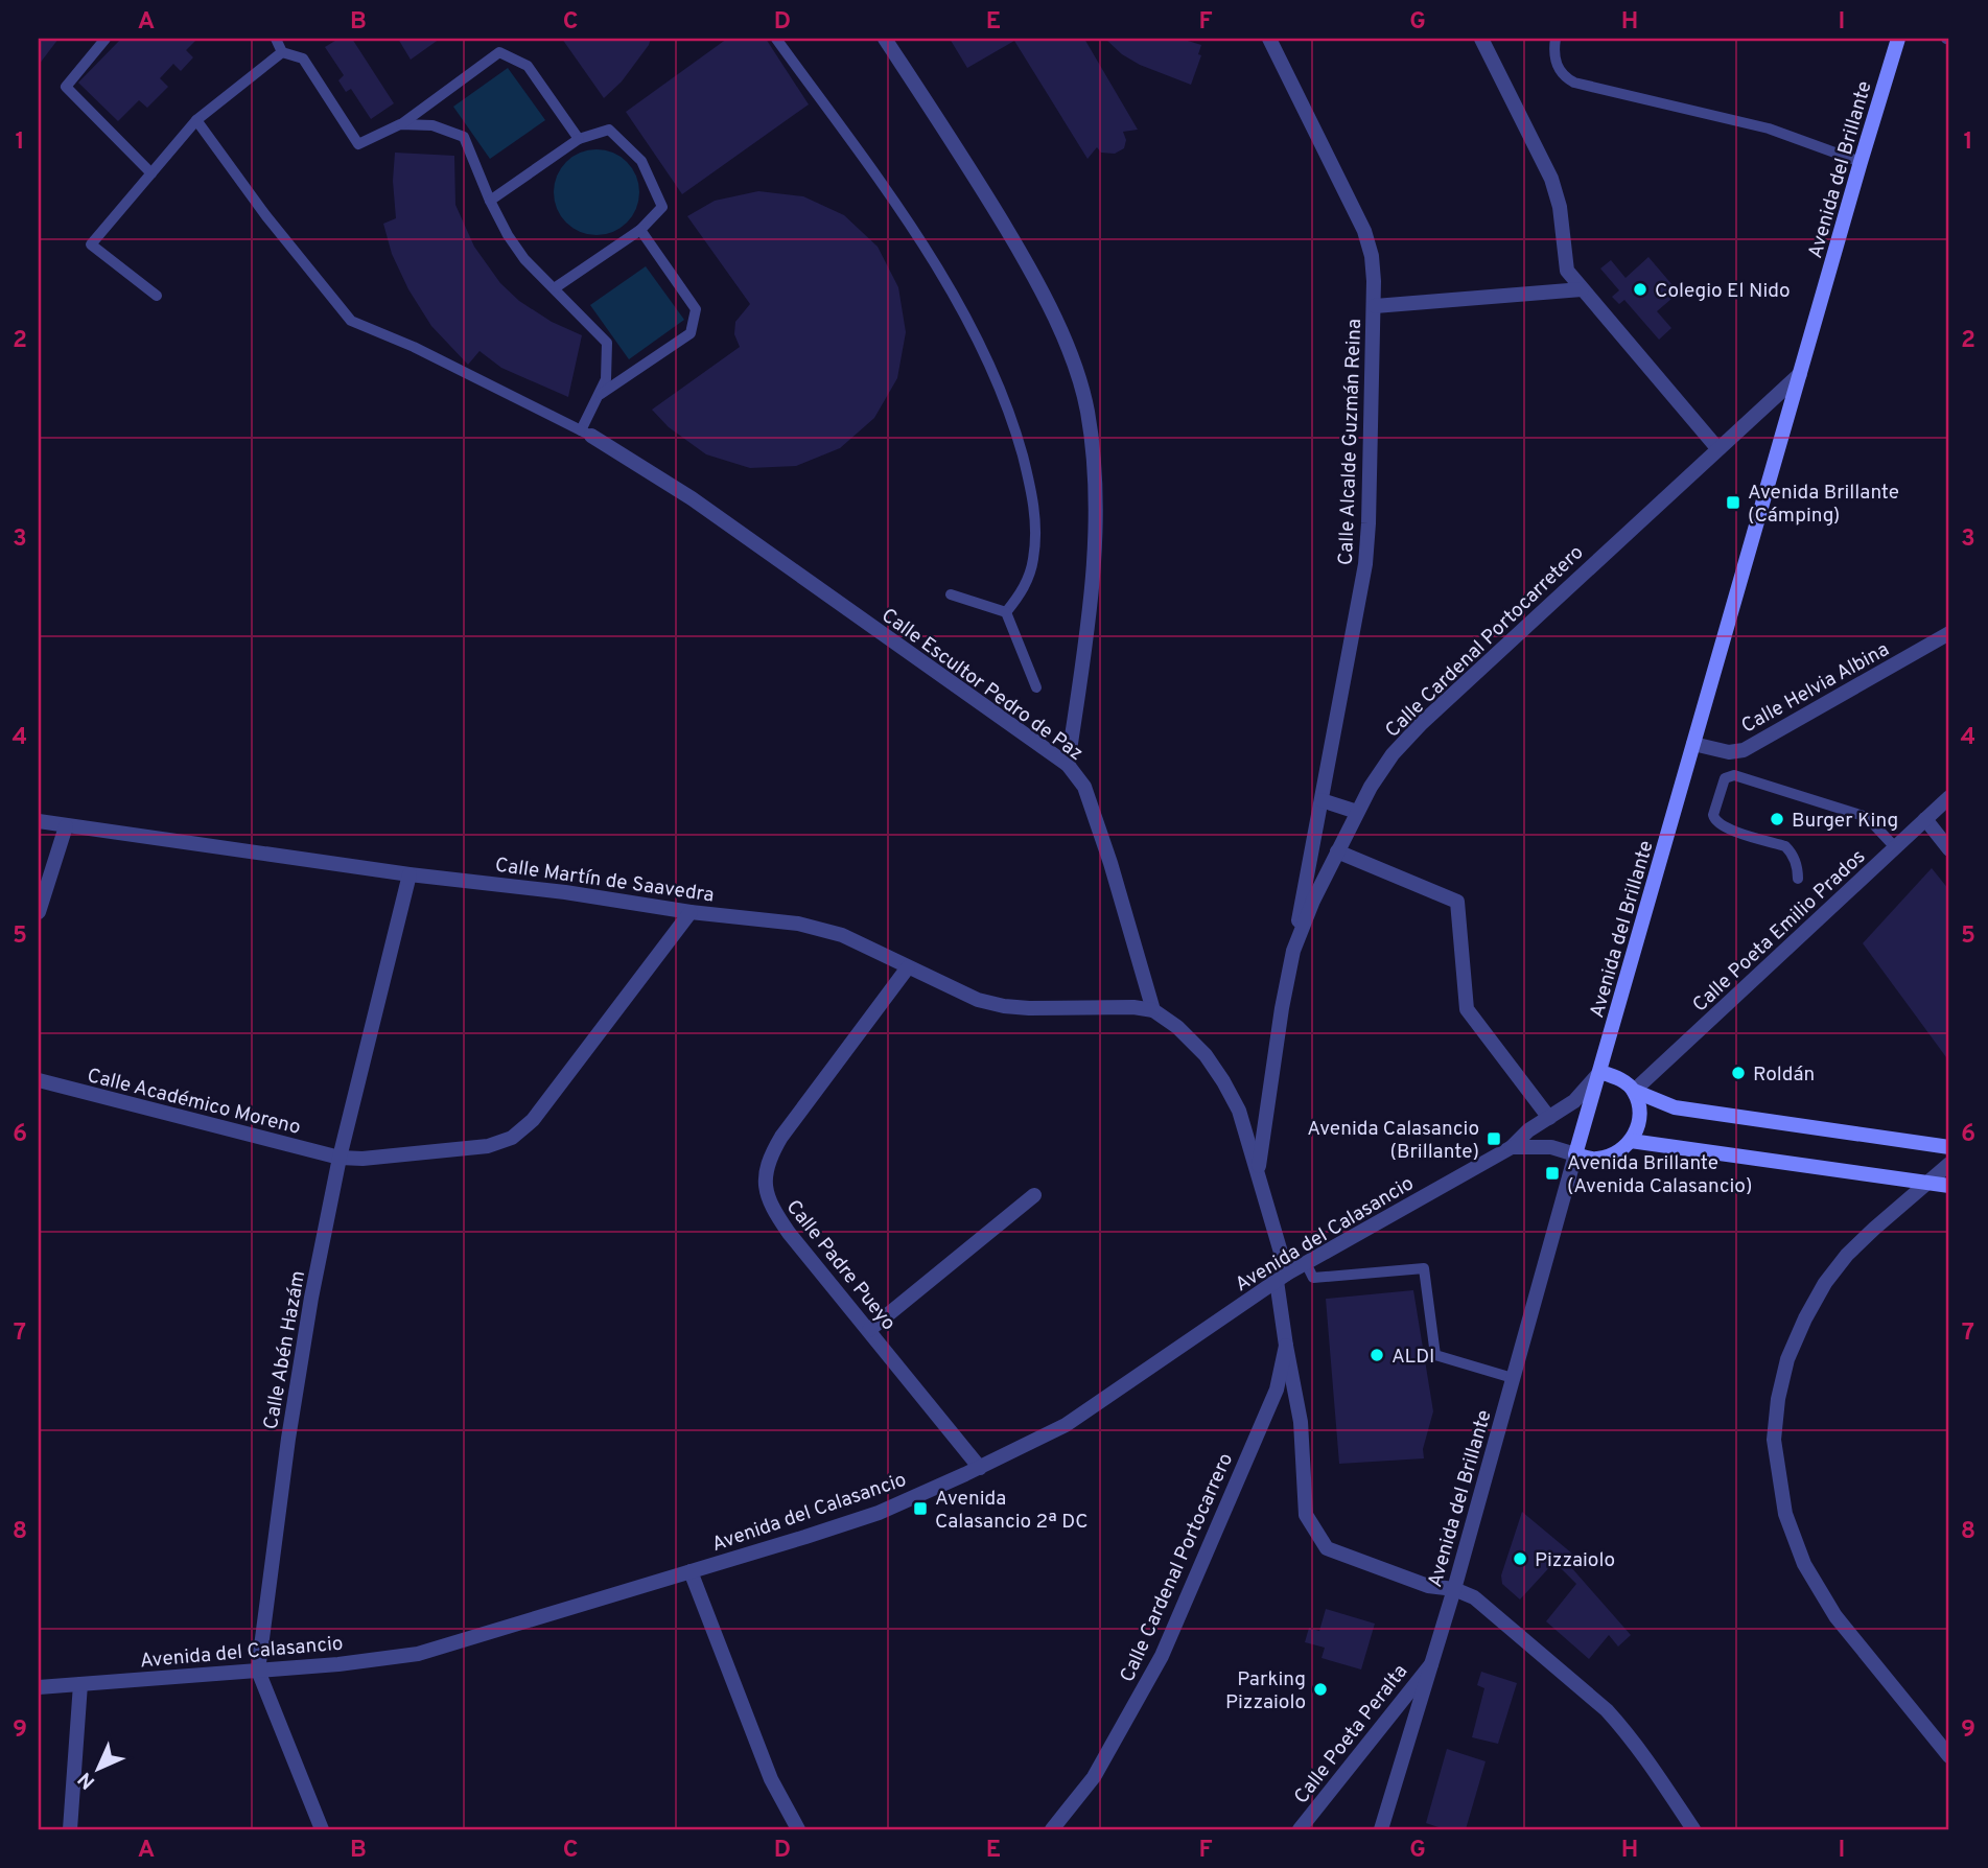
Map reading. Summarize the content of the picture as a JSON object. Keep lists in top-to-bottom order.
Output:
{
  "streets": {
    "main road": ["Avenida del Brillante"],
    "street": [
      "Calle Alcalde Guzmán Reina",
      "Calle Cardenal Portocarretero",
      "Calle Escultor Pedro de Paz",
      "Calle Helvia Albina",
      "Calle Martín de Saavedra",
      "Calle Poeta Emilio Prados",
      "Calle Académico Moreno",
      "Avenida del Calasancio",
      "Calle Padre Pueyo",
      "Calle Abén Hazám",
      "Calle Cardenal Portocarrero",
      "Calle Poeta Peralta"
    ]
  },
  "crossings": [
    ["Avenida del Brillante", "Calle Cardenal Portocarretero"],
    ["Avenida del Brillante", "Calle Helvia Albina"],
    ["Avenida del Brillante", "Avenida del Calasancio"],
    ["Avenida del Brillante", "Calle Cardenal Portocarrero"],
    ["Avenida del Brillante", "Calle Poeta Peralta"],
    ["Calle Alcalde Guzmán Reina", "Calle Cardenal Portocarretero"],
    ["Calle Escultor Pedro de Paz", "Calle Martín de Saavedra"],
    ["Calle Martín de Saavedra", "Calle Académico Moreno"],
    ["Calle Martín de Saavedra", "Calle Padre Pueyo"],
    ["Calle Martín de Saavedra", "Calle Abén Hazám"],
    ["Calle Académico Moreno", "Calle Abén Hazám"],
    ["Avenida del Calasancio", "Calle Padre Pueyo"],
    ["Avenida del Calasancio", "Calle Abén Hazám"],
    ["Avenida del Calasancio", "Calle Cardenal Portocarrero"]
  ],
  "places": {
    "other": [
      "Colegio El Nido",
      "Burger King",
      "Roldán",
      "ALDI",
      "Pizzaiolo",
      "Parking Pizzaiolo"
    ],
    "transit": [
      "Avenida Brillante (Cámping)",
      "Avenida Calasancio (Brillante)",
      "Avenida Brillante (Avenida Calasancio)",
      "Avenida Calasancio 2ª DC"
    ]
  },
  "north": "bottom left",
  "grid": {
    "columns": [
      "A",
      "B",
      "C",
      "D",
      "E",
      "F",
      "G",
      "H",
      "I"
    ],
    "rows": [
      "1",
      "2",
      "3",
      "4",
      "5",
      "6",
      "7",
      "8",
      "9"
    ]
  }
}
